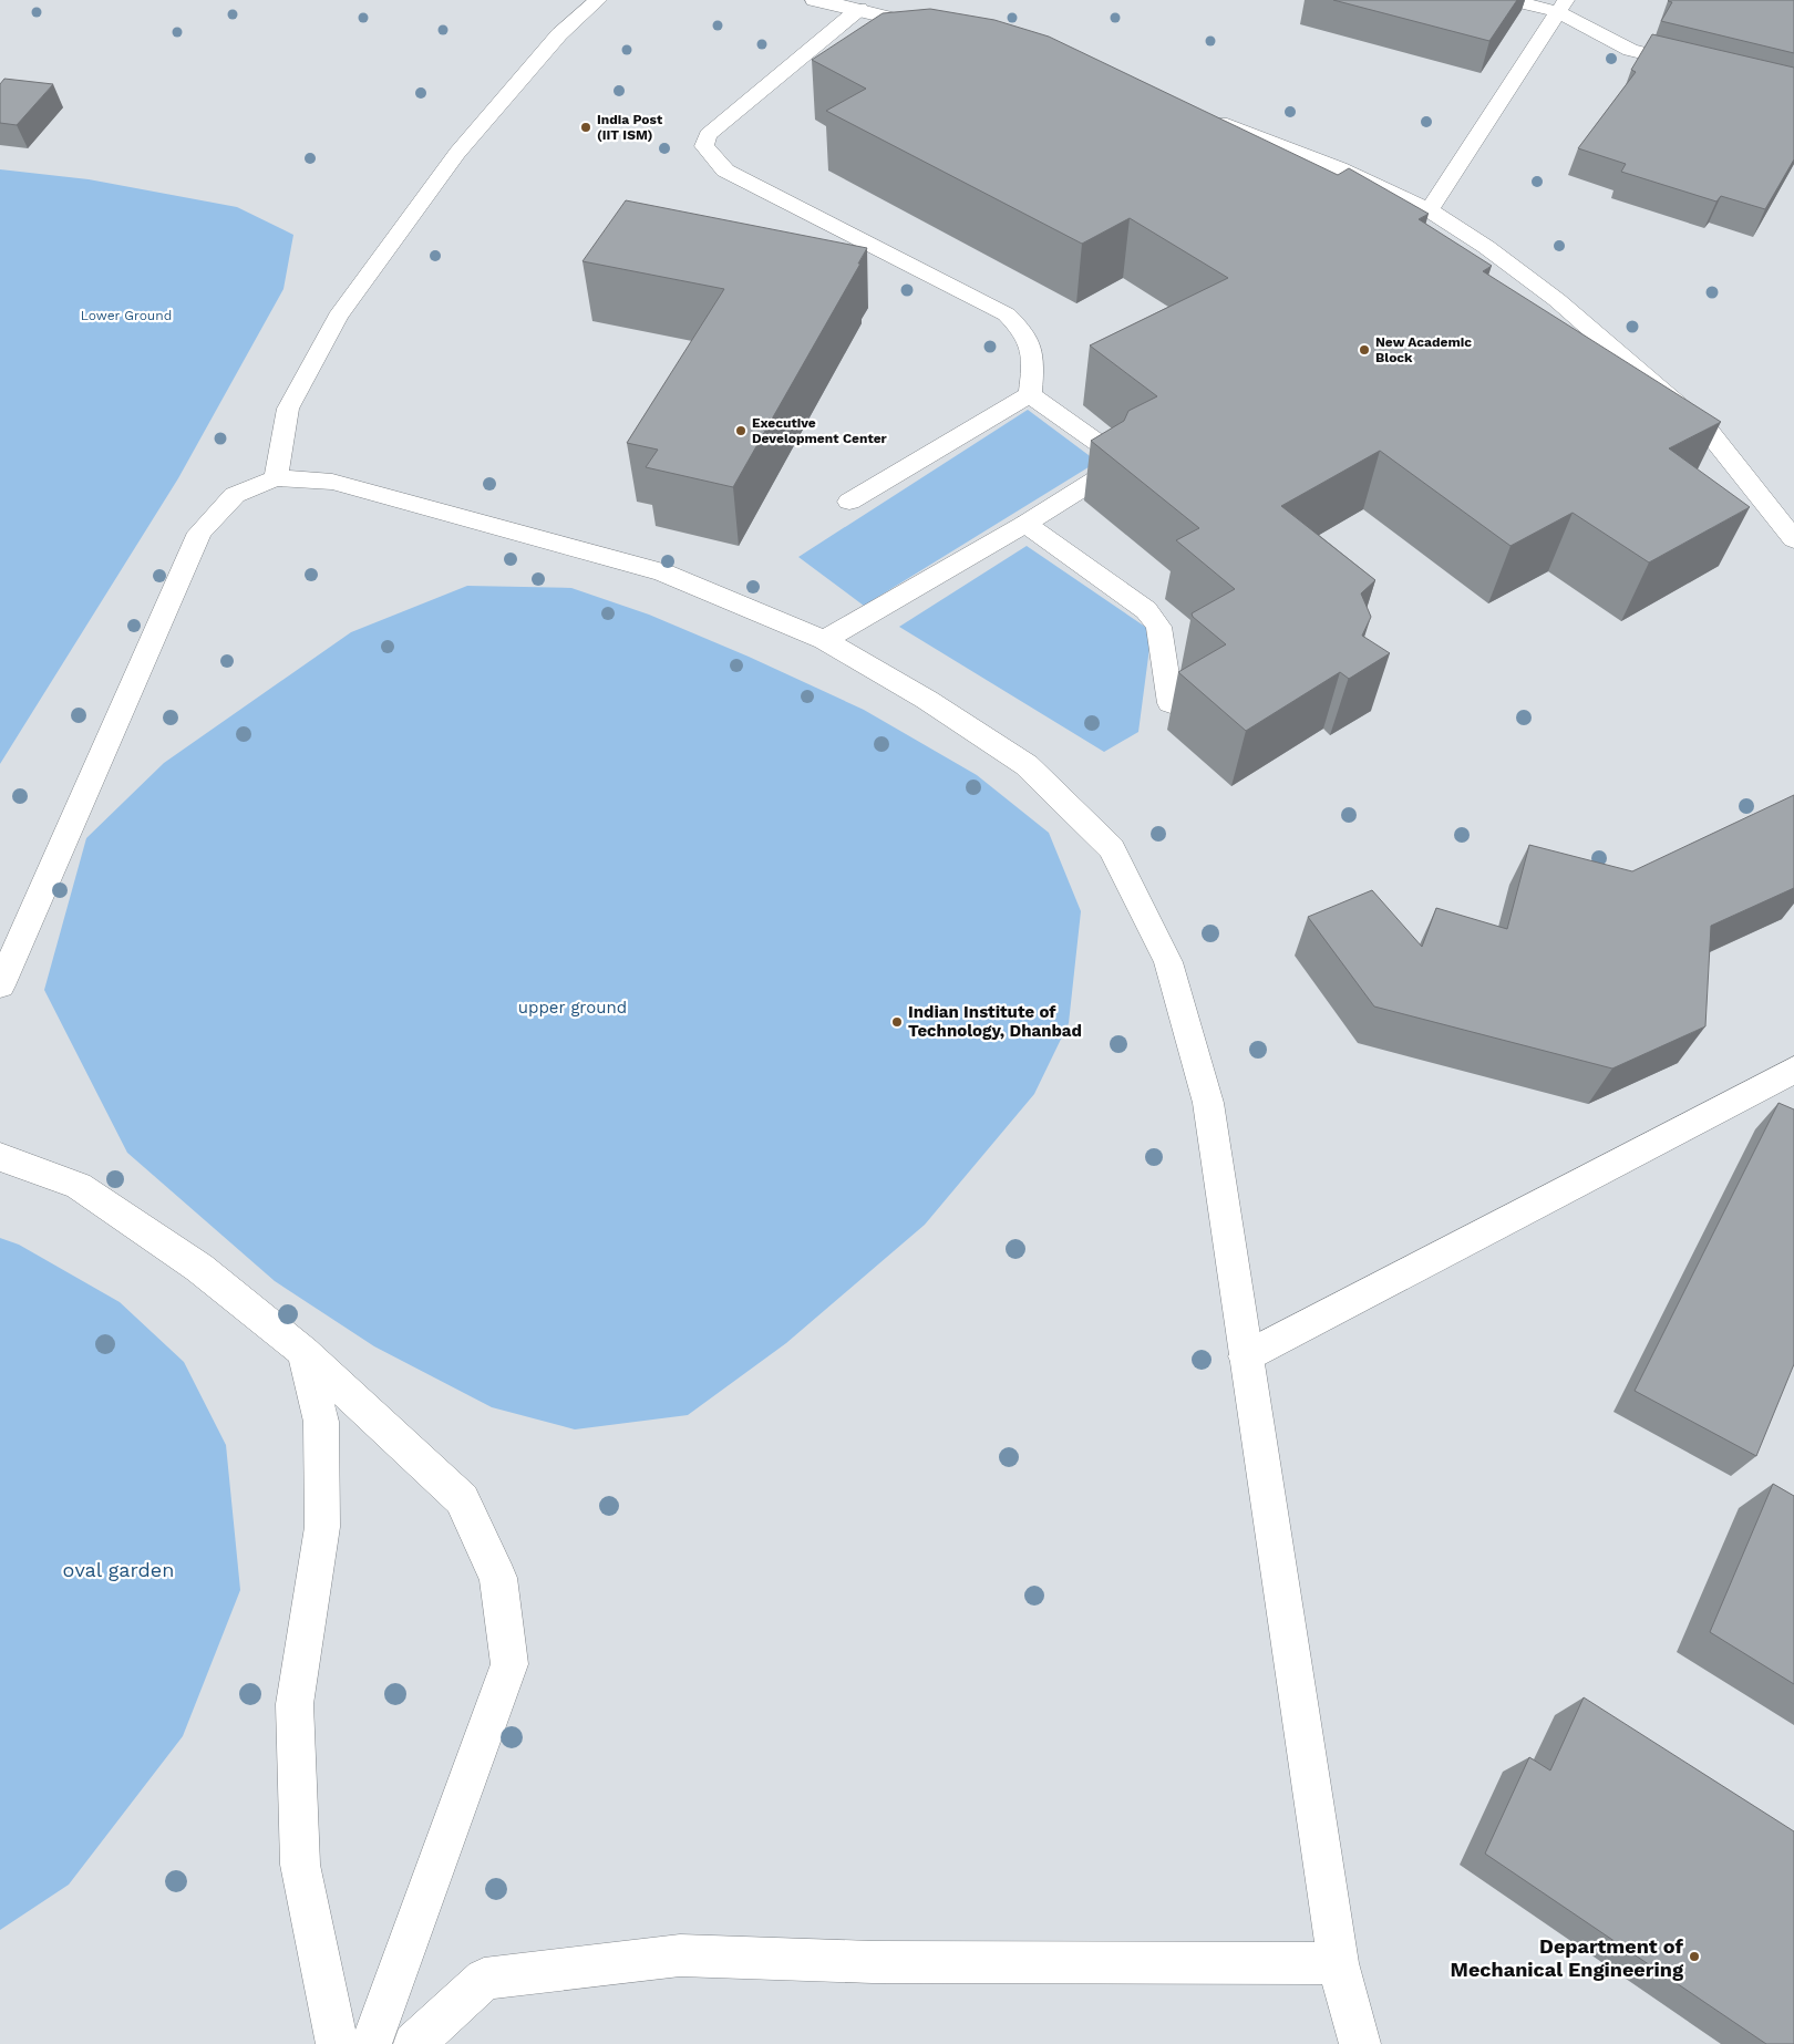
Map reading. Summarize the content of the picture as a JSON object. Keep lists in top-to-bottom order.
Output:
{
  "parks": ["Lower Ground", "upper ground", "oval garden"],
  "places": [
    "India Post (IIT ISM)",
    "New Academic Block",
    "Executive Development Center",
    "Indian Institute of Technology, Dhanbad",
    "Department of Mechanical Engineering"
  ]
}
